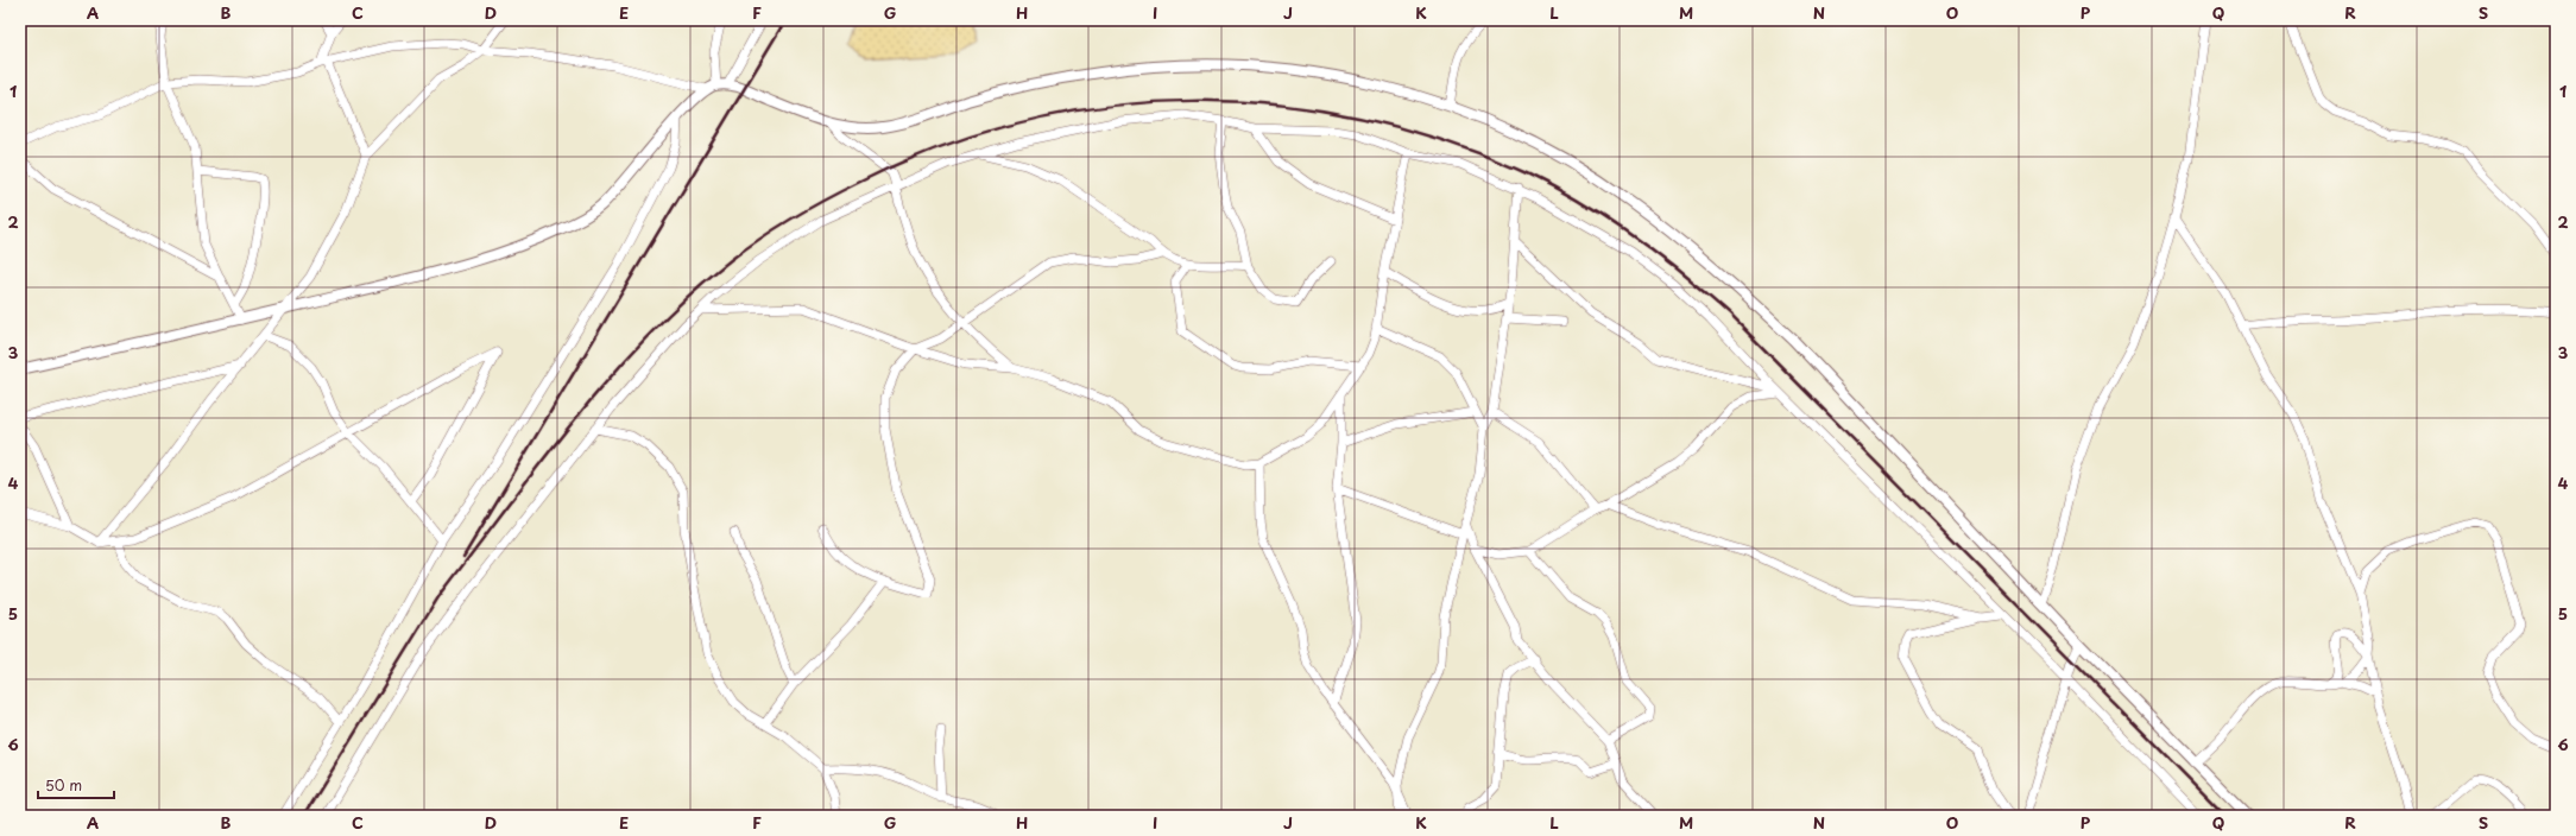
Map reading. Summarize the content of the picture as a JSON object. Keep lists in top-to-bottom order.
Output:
{
  "scale_bar": "50 m",
  "grid": {
    "columns": [
      "A",
      "B",
      "C",
      "D",
      "E",
      "F",
      "G",
      "H",
      "I",
      "J",
      "K",
      "L",
      "M",
      "N",
      "O",
      "P",
      "Q",
      "R",
      "S"
    ],
    "rows": [
      "1",
      "2",
      "3",
      "4",
      "5",
      "6"
    ]
  }
}
